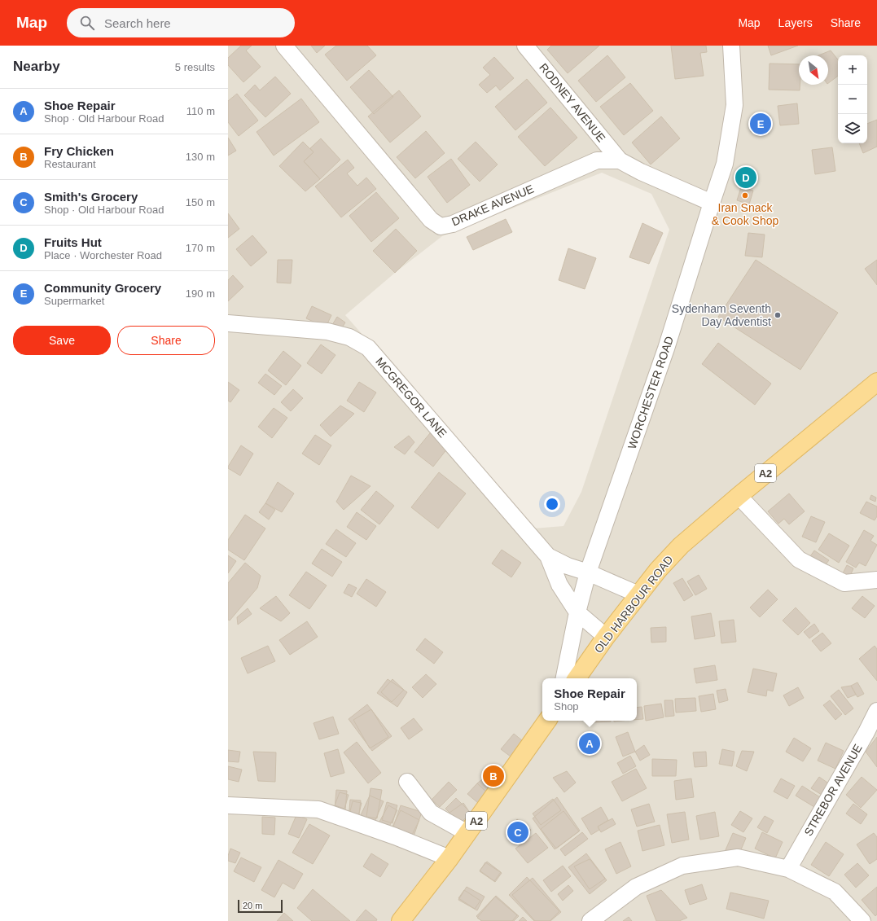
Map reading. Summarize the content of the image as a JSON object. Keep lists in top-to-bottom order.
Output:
{
  "streets": {
    "main road": ["A2", "OLD HARBOUR ROAD"],
    "street": [
      "RODNEY AVENUE",
      "DRAKE AVENUE",
      "WORCHESTER ROAD",
      "MCGREGOR LANE",
      "STREBOR AVENUE"
    ]
  },
  "crossings": [
    ["RODNEY AVENUE", "DRAKE AVENUE"],
    ["WORCHESTER ROAD", "MCGREGOR LANE"],
    ["MCGREGOR LANE", "OLD HARBOUR ROAD"]
  ],
  "places": ["Iran Snack & Cook Shop", "Sydenham Seventh Day Adventist"],
  "scale_bar": "20 m",
  "north": "bottom right",
  "page": {
    "header": "Map",
    "search": "Search here",
    "nav": ["Map", "Layers", "Share"],
    "heading": ["Nearby", "5 results"],
    "map_buttons": ["+", "−"],
    "list": [
      {
        "mark": "A",
        "name": "Shoe Repair",
        "note": "Shop · Old Harbour Road",
        "value": "110 m"
      },
      {
        "mark": "B",
        "name": "Fry Chicken",
        "note": "Restaurant",
        "value": "130 m"
      },
      {
        "mark": "C",
        "name": "Smith's Grocery",
        "note": "Shop · Old Harbour Road",
        "value": "150 m"
      },
      {
        "mark": "D",
        "name": "Fruits Hut",
        "note": "Place · Worchester Road",
        "value": "170 m"
      },
      {
        "mark": "E",
        "name": "Community Grocery",
        "note": "Supermarket",
        "value": "190 m"
      }
    ],
    "pins": [
      "E",
      "D",
      "A",
      "B",
      "C"
    ],
    "buttons": ["Save", "Share"],
    "popup": ["Shoe Repair", "Shop"],
    "scale": "20 m"
  }
}
